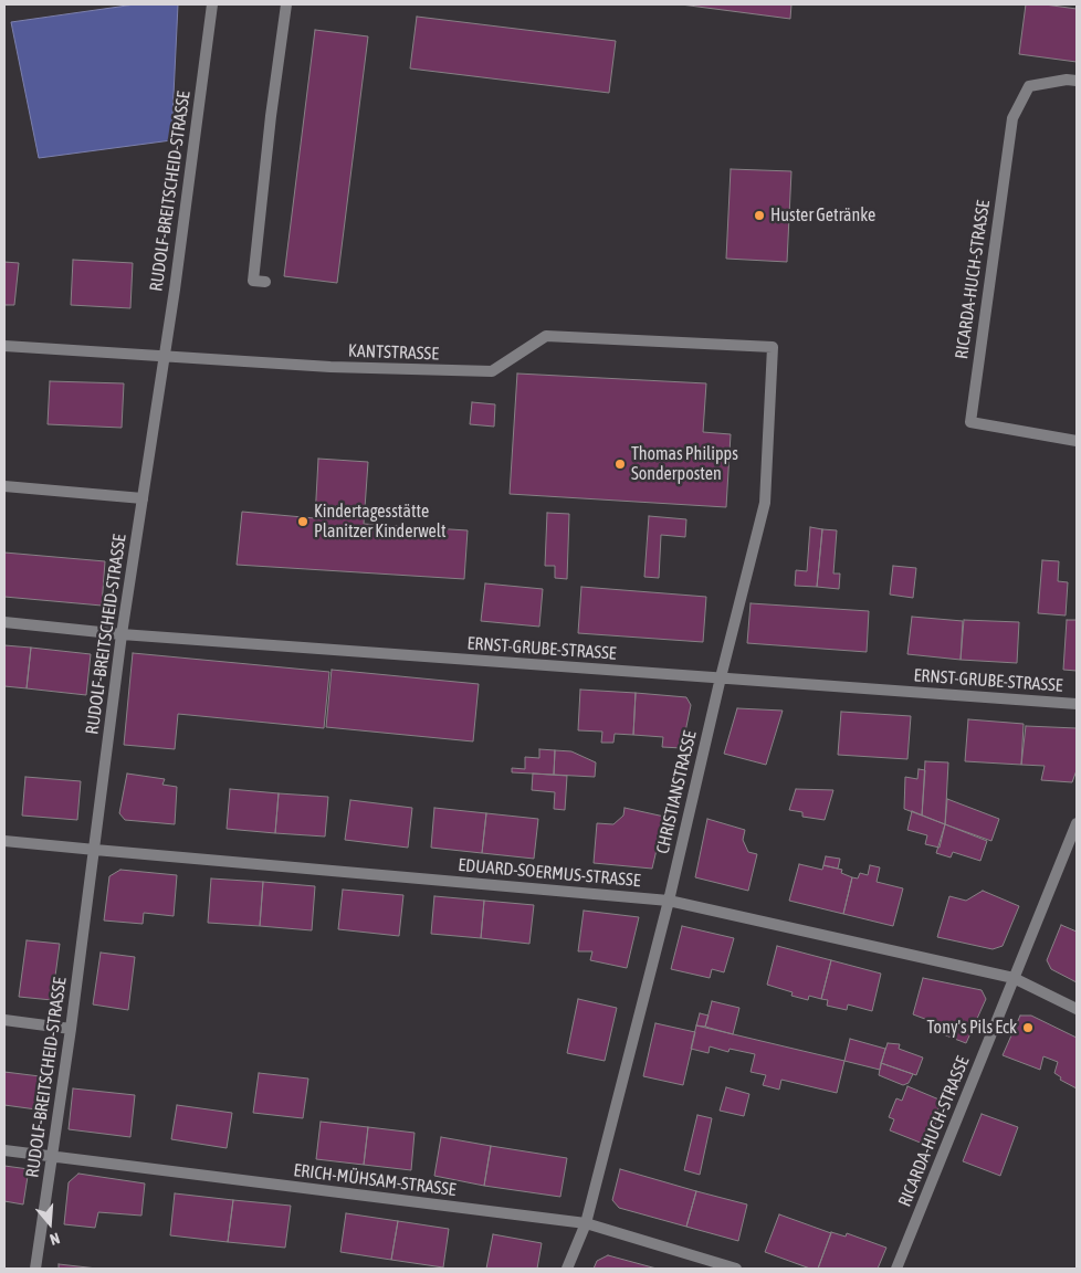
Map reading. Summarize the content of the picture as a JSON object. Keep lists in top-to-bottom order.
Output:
{
  "streets": {
    "street": [
      "RUDOLF-BREITSCHEID-STRASSE",
      "RICARDA-HUCH-STRASSE",
      "KANTSTRASSE",
      "ERNST-GRUBE-STRASSE",
      "CHRISTIANSTRASSE",
      "EDUARD-SOERMUS-STRASSE",
      "ERICH-MÜHSAM-STRASSE"
    ]
  },
  "crossings": [
    ["RUDOLF-BREITSCHEID-STRASSE", "KANTSTRASSE"],
    ["RUDOLF-BREITSCHEID-STRASSE", "ERNST-GRUBE-STRASSE"],
    ["RUDOLF-BREITSCHEID-STRASSE", "EDUARD-SOERMUS-STRASSE"],
    ["RUDOLF-BREITSCHEID-STRASSE", "ERICH-MÜHSAM-STRASSE"],
    ["RICARDA-HUCH-STRASSE", "EDUARD-SOERMUS-STRASSE"],
    ["KANTSTRASSE", "CHRISTIANSTRASSE"],
    ["ERNST-GRUBE-STRASSE", "CHRISTIANSTRASSE"],
    ["CHRISTIANSTRASSE", "EDUARD-SOERMUS-STRASSE"],
    ["CHRISTIANSTRASSE", "ERICH-MÜHSAM-STRASSE"]
  ],
  "places": [
    "Huster Getränke",
    "Thomas Philipps Sonderposten",
    "Kindertagesstätte Planitzer Kinderwelt",
    "Tony's Pils Eck"
  ],
  "north": "bottom"
}
